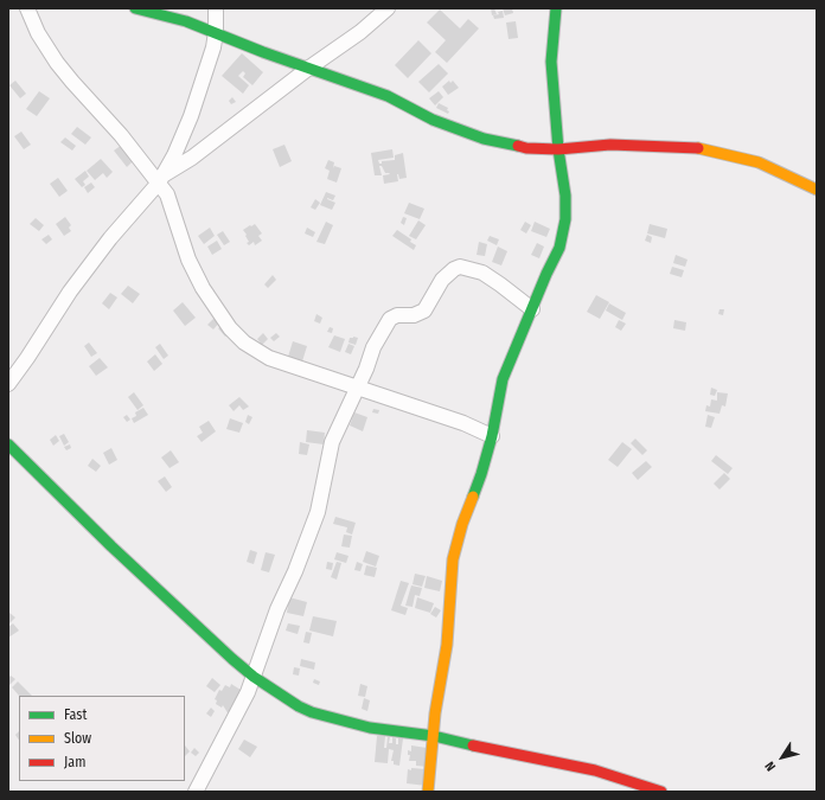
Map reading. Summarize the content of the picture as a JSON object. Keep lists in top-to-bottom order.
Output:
{
  "legend": ["Fast", "Slow", "Jam"],
  "north": "bottom left"
}
